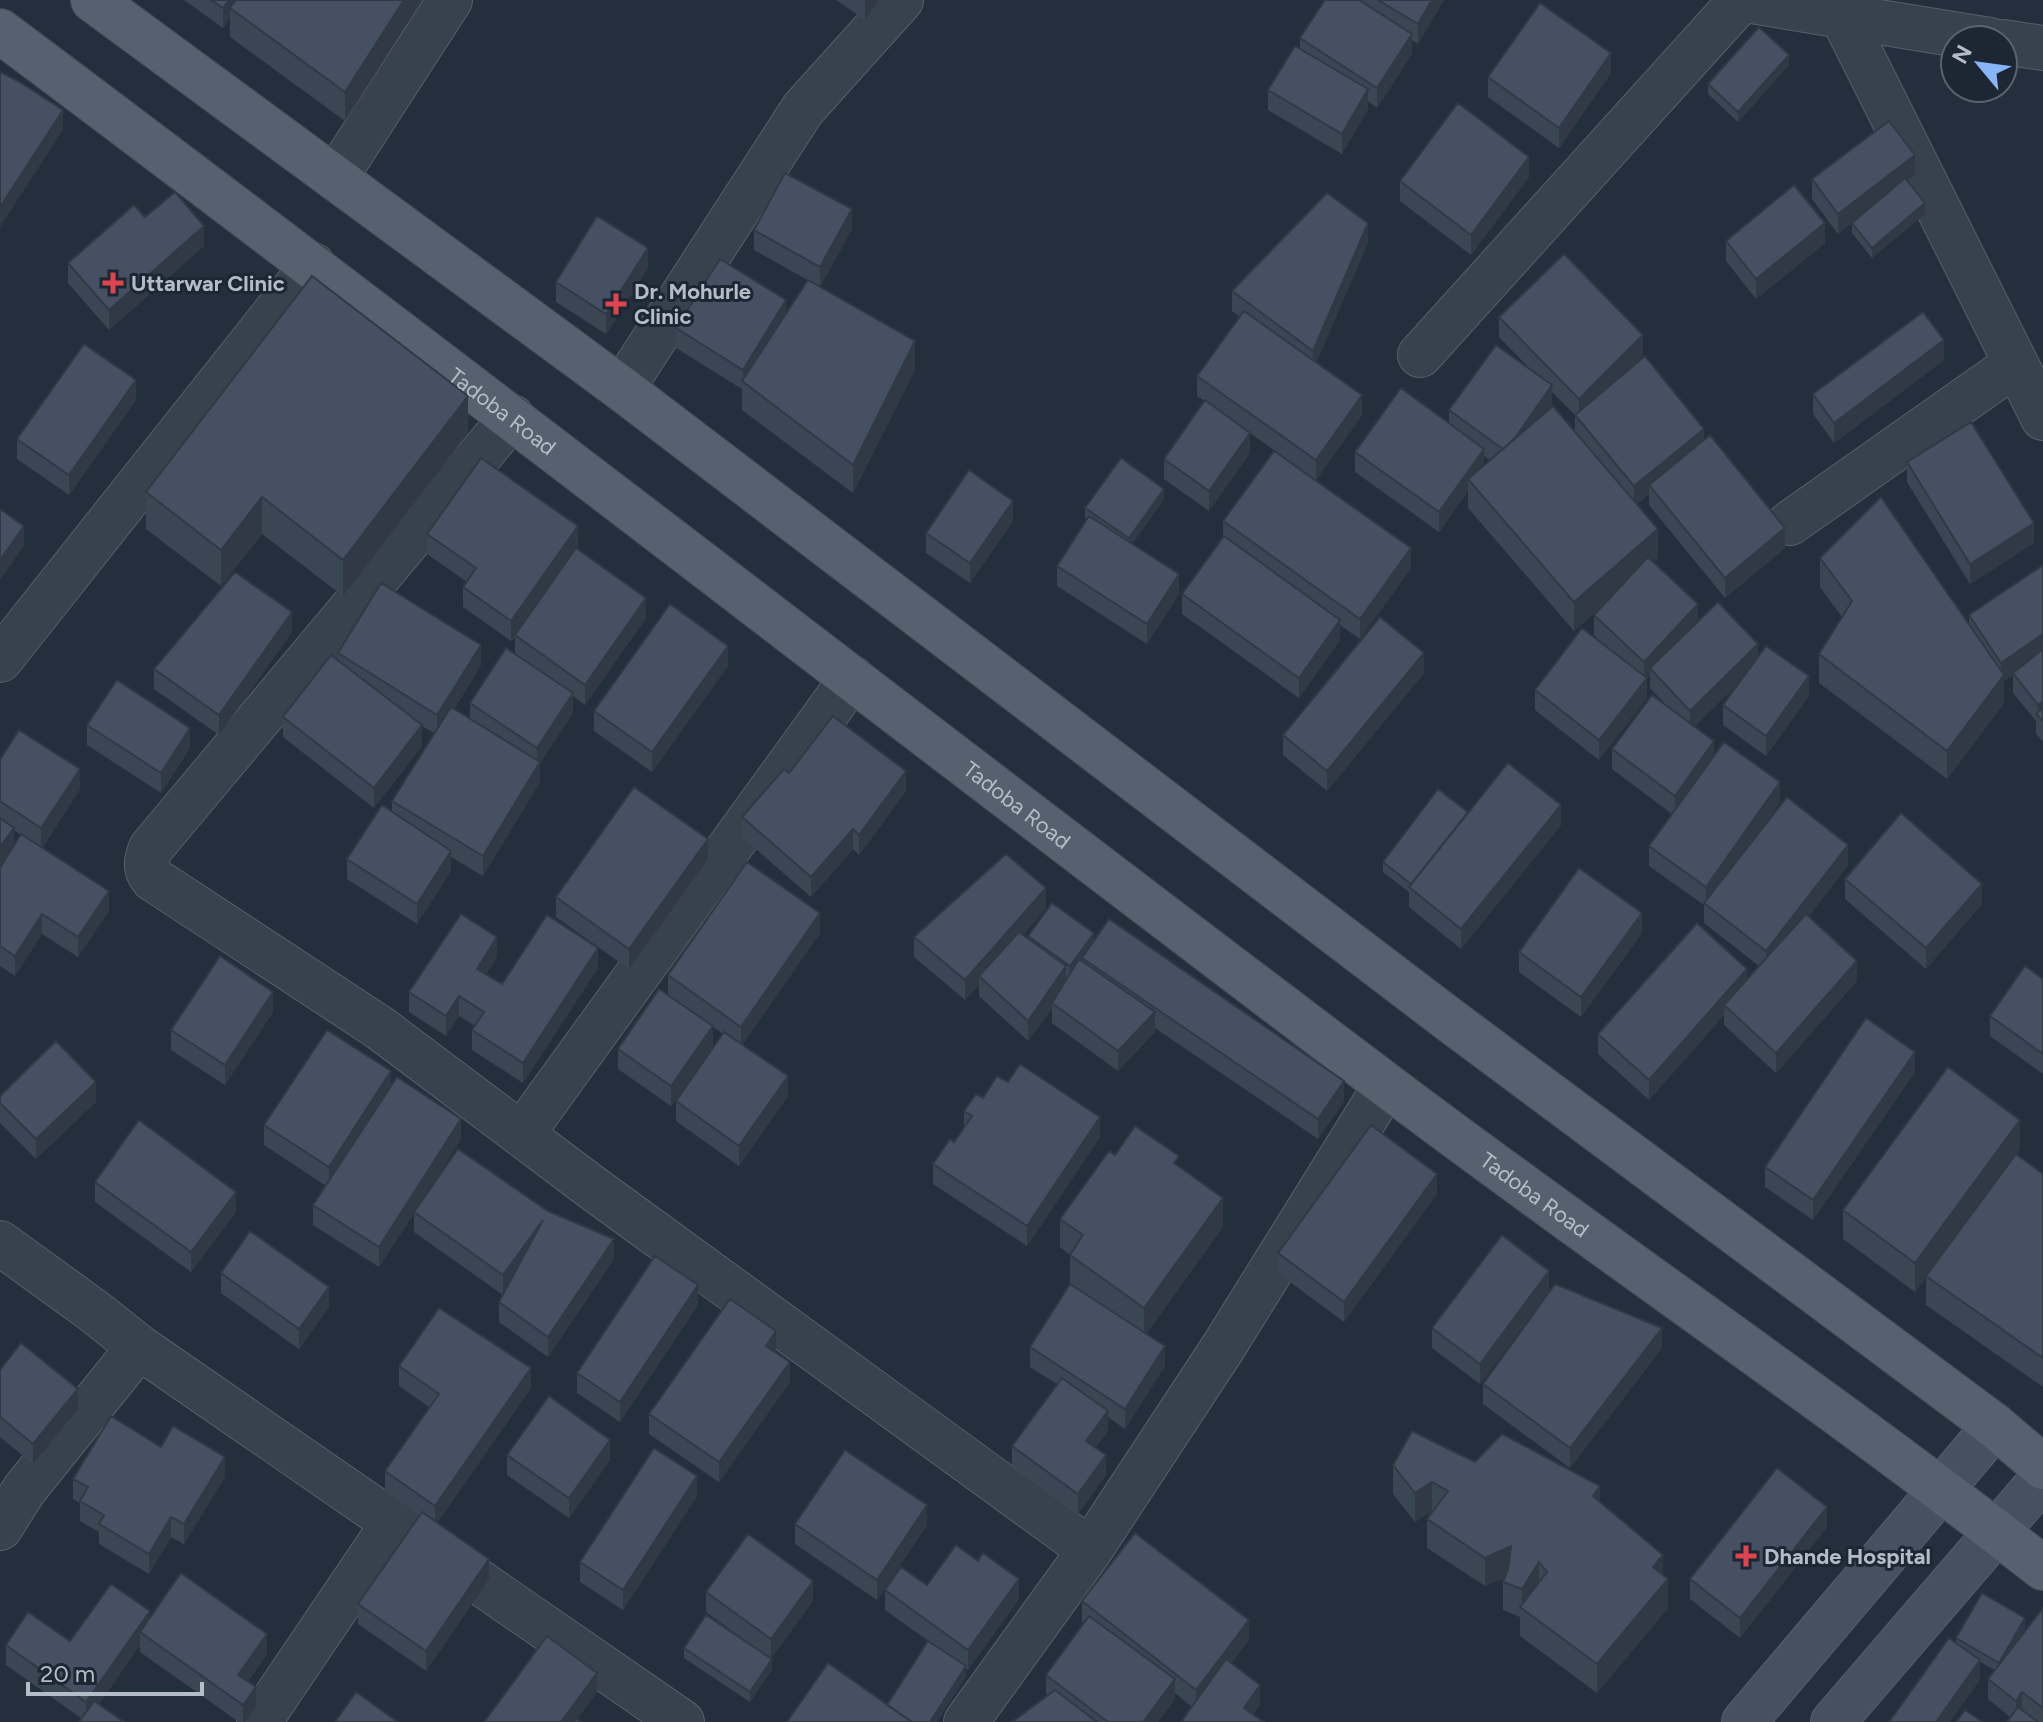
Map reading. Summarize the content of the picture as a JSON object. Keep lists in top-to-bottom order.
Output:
{
  "streets": {
    "main road": ["Tadoba Road"]
  },
  "places": {
    "health": ["Uttarwar Clinic", "Dr. Mohurle Clinic", "Dhande Hospital"]
  },
  "scale_bar": "20 m",
  "north": "top left"
}
